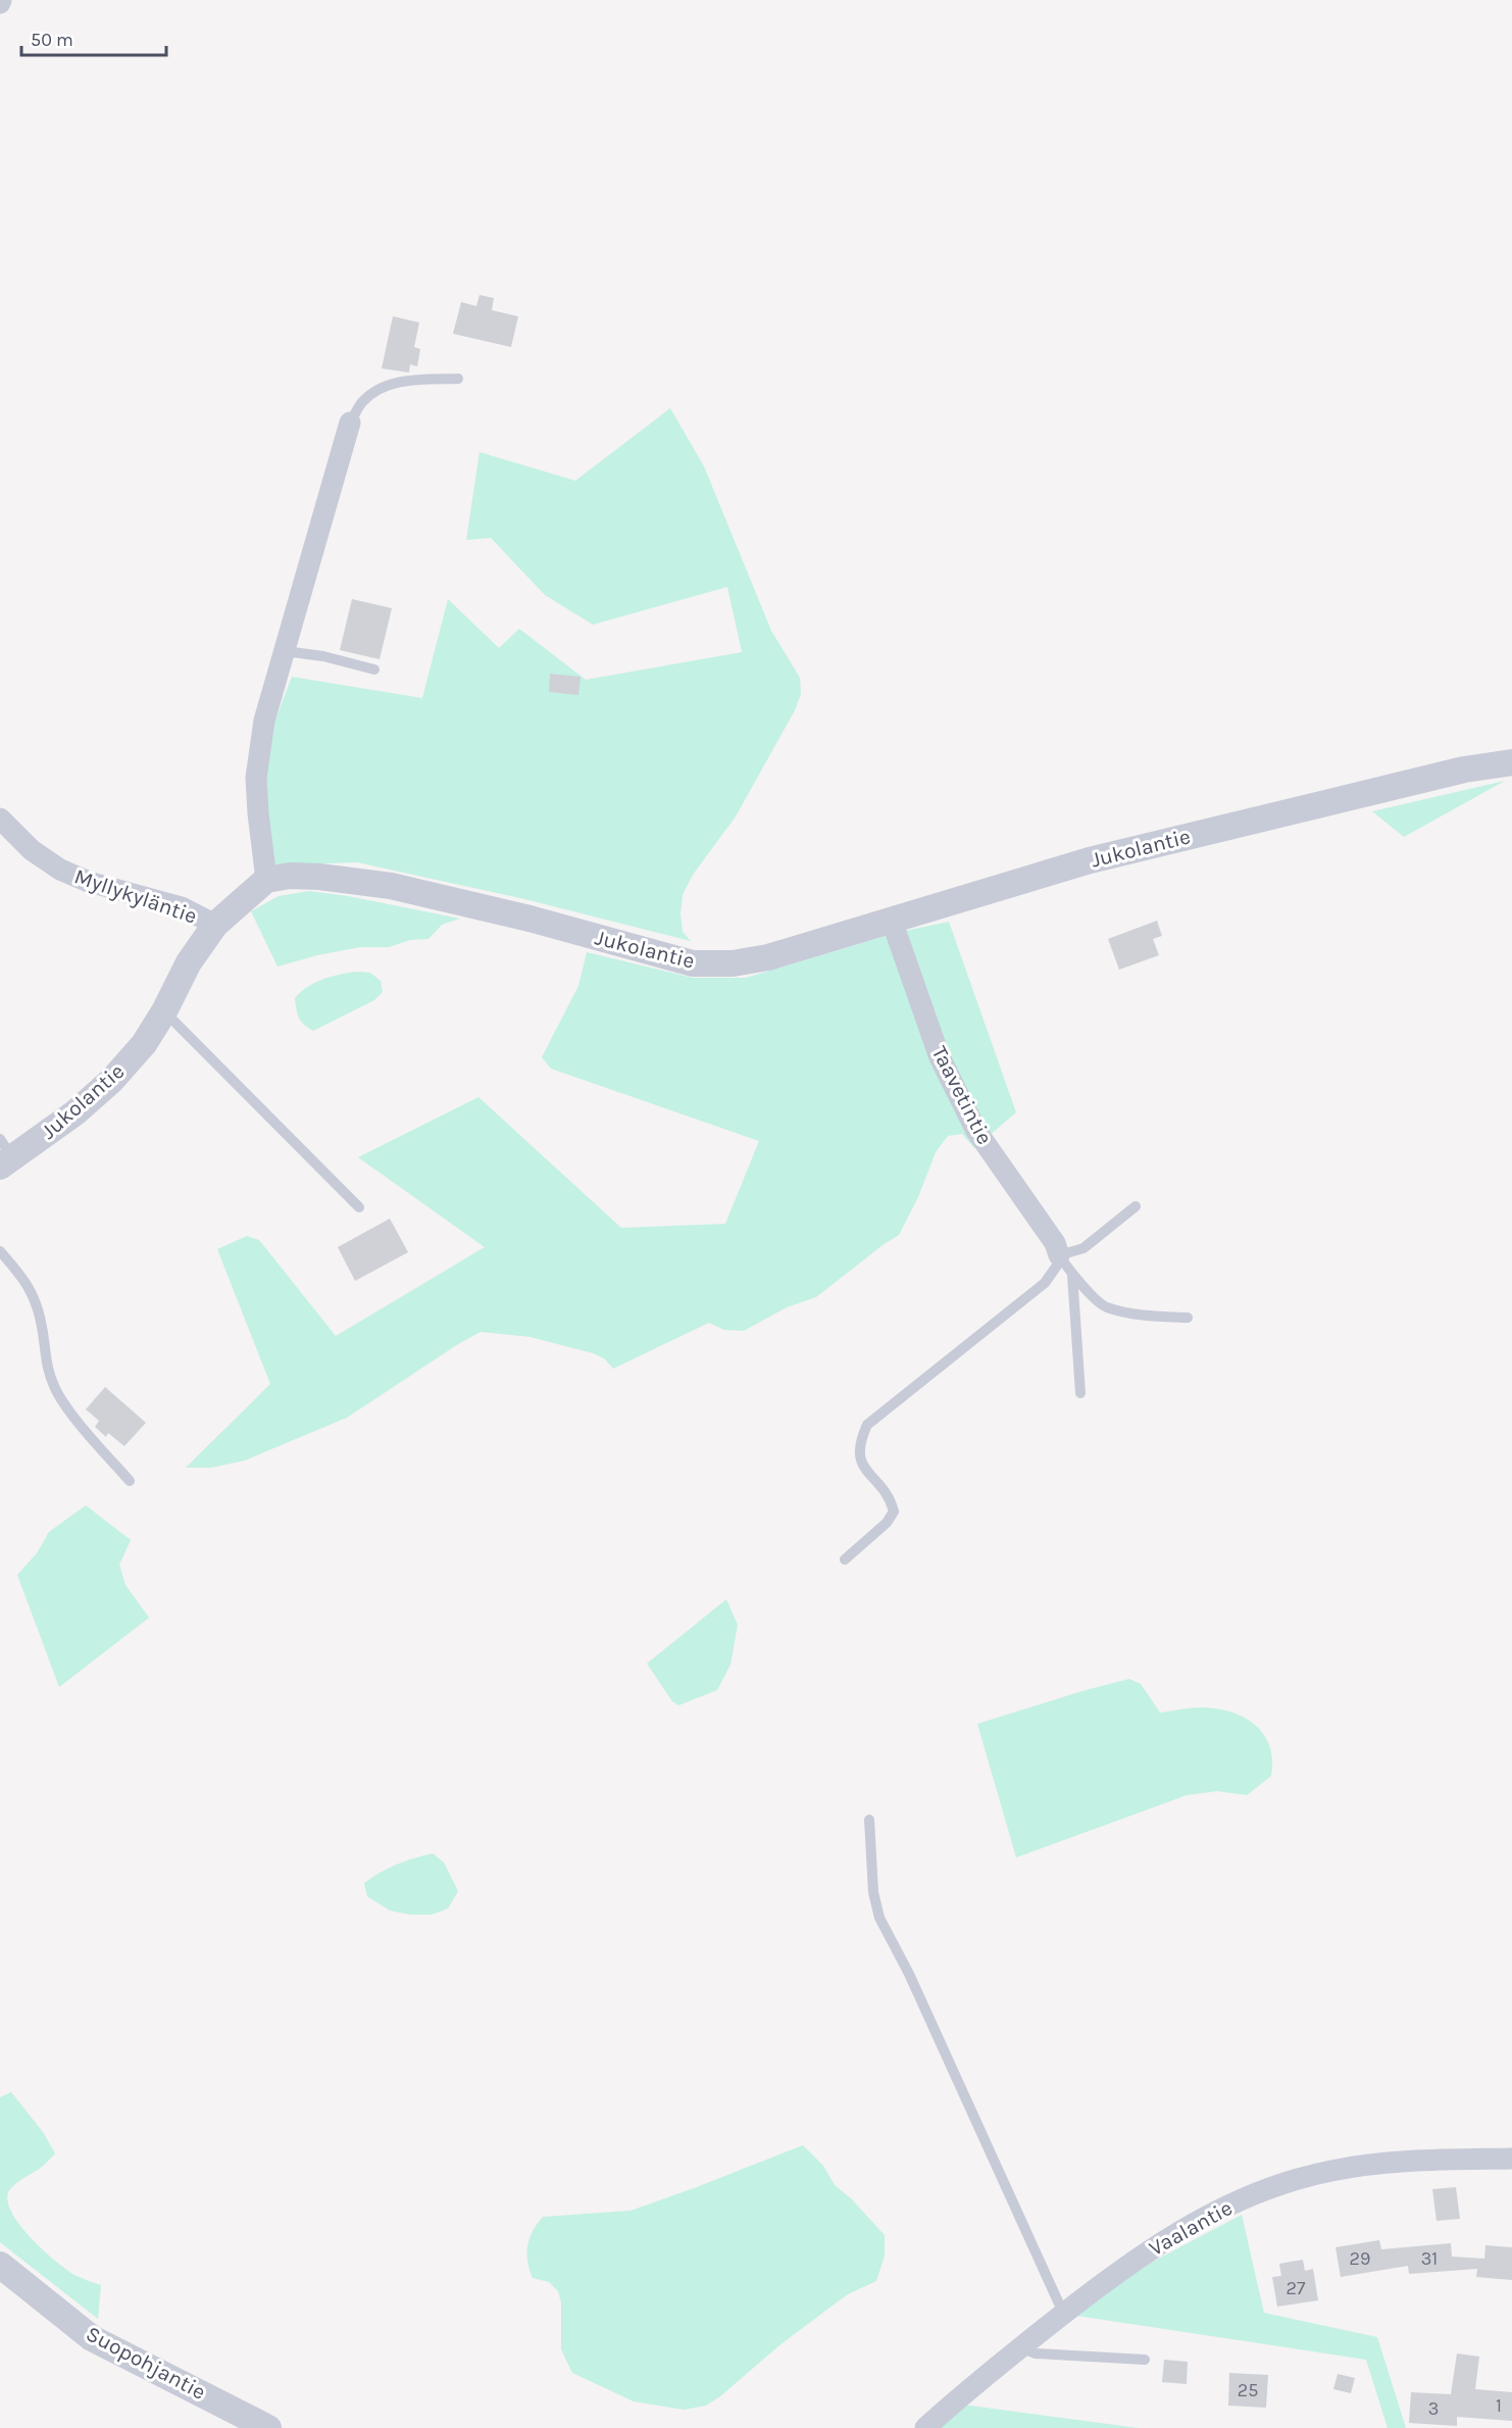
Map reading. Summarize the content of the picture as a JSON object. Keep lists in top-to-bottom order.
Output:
{
  "streets": {
    "street": [
      "Jukolantie",
      "Myllykyläntie",
      "Taavetintie",
      "Vaalantie",
      "Suopohjantie"
    ]
  },
  "crossings": [
    ["Jukolantie", "Myllykyläntie"],
    ["Jukolantie", "Taavetintie"]
  ],
  "house_numbers": [
    "29",
    "31",
    "27",
    "25",
    "1",
    "3"
  ],
  "scale_bar": "50 m"
}
